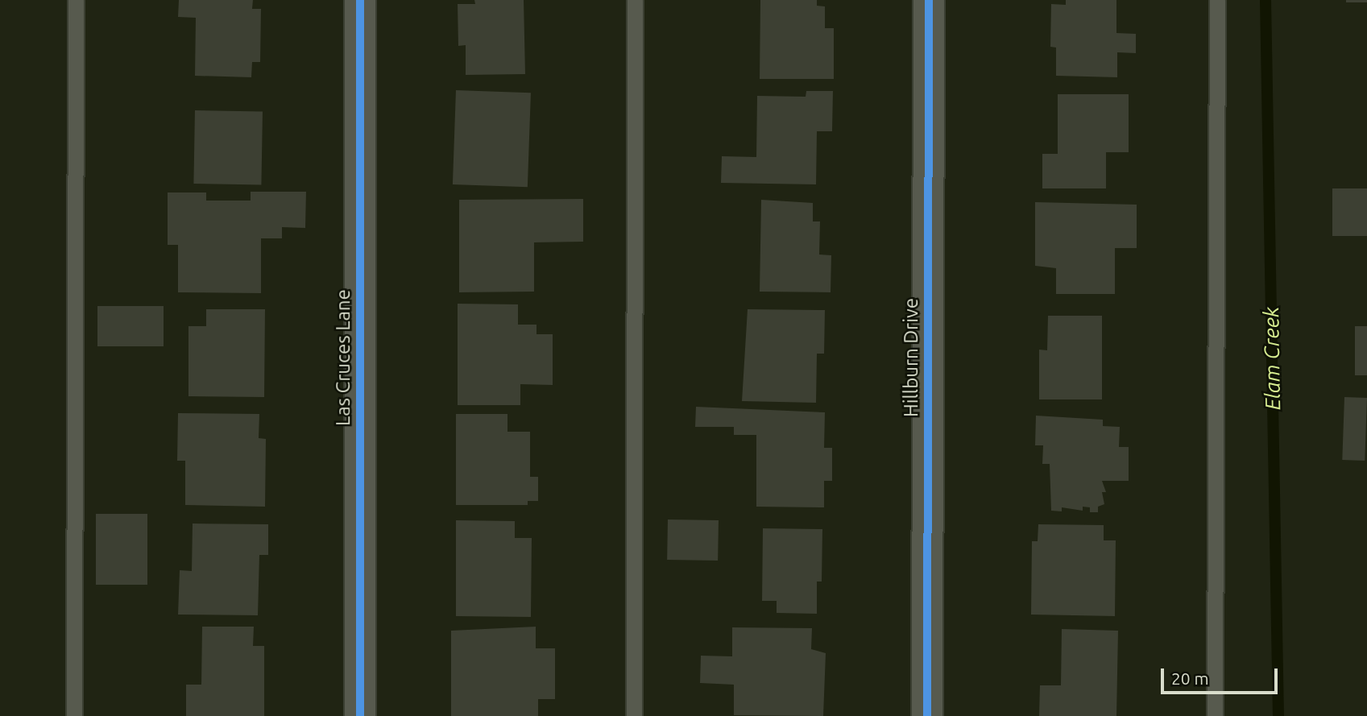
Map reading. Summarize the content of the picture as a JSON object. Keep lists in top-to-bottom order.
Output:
{
  "streets": {
    "street": ["Las Cruces Lane", "Hillburn Drive"]
  },
  "water": ["Elam Creek"],
  "scale_bar": "20 m"
}
